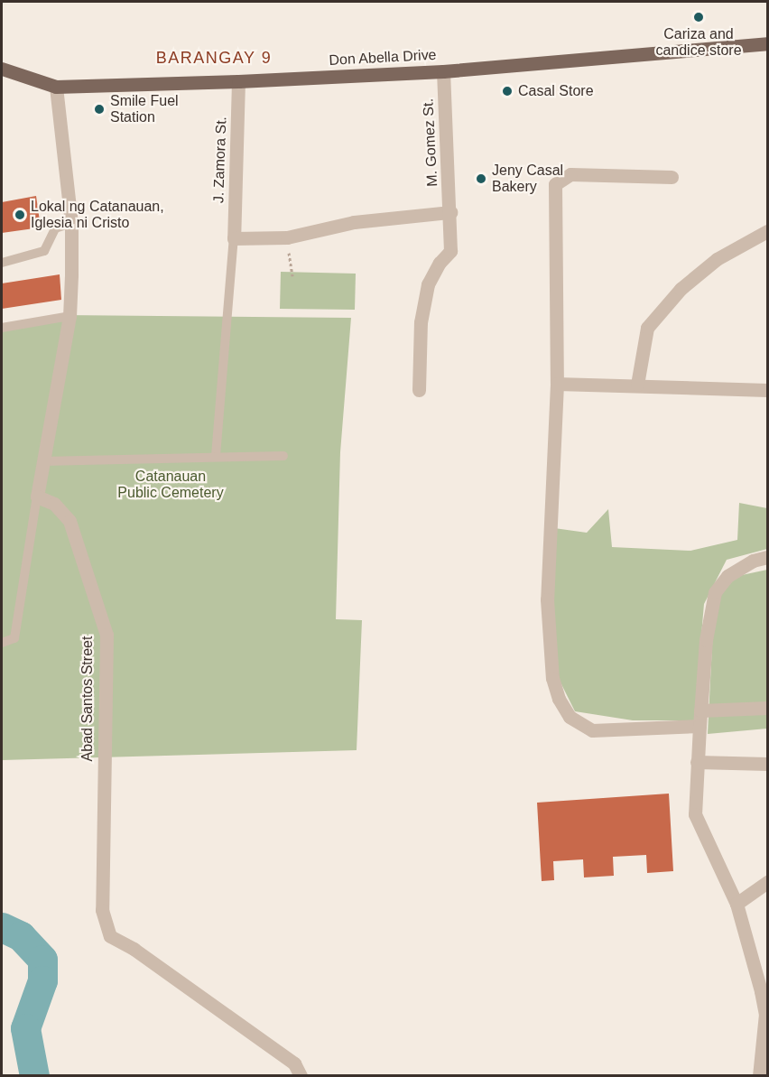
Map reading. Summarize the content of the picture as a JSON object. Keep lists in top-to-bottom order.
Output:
{
  "streets": {
    "main road": ["Don Abella Drive"],
    "street": ["M. Gomez St.", "J. Zamora St.", "Abad Santos Street"]
  },
  "crossings": [
    ["Don Abella Drive", "M. Gomez St."],
    ["Don Abella Drive", "J. Zamora St."]
  ],
  "districts": ["BARANGAY 9"],
  "parks": ["Catanauan Public Cemetery"],
  "places": [
    "Cariza and candice store",
    "Casal Store",
    "Smile Fuel Station",
    "Jeny Casal Bakery",
    "Lokal ng Catanauan, Iglesia ni Cristo"
  ]
}
